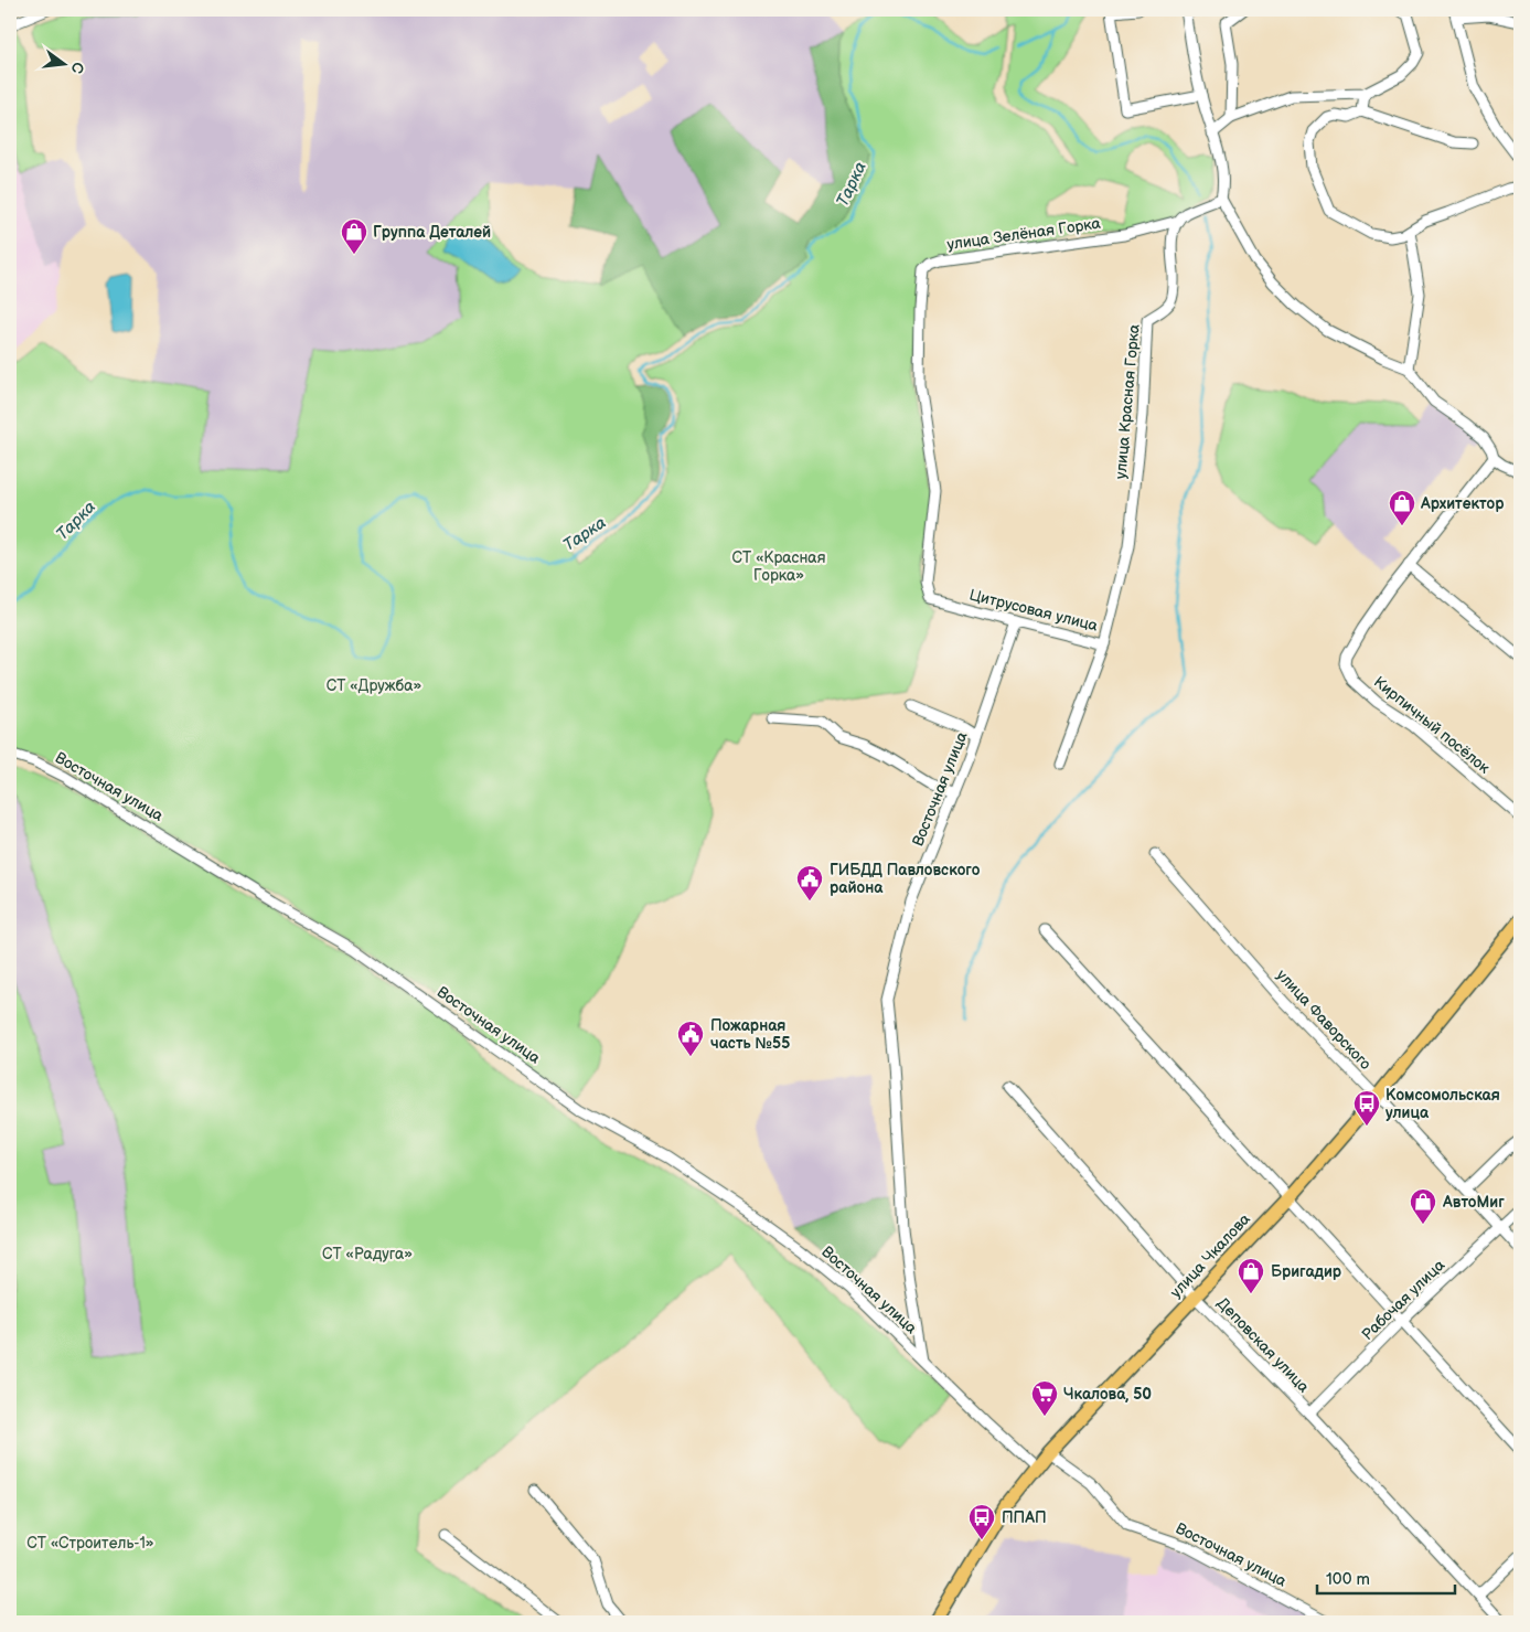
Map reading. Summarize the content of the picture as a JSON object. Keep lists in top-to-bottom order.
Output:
{
  "streets": {
    "main road": ["улица Чкалова"],
    "street": [
      "улица Зелёная Горка",
      "улица Красная Горка",
      "Цитрусовая улица",
      "Кирпичный посёлок",
      "Восточная улица",
      "улица Фаворского",
      "Рабочая улица",
      "Деповская улица"
    ]
  },
  "crossings": [
    ["улица Зелёная Горка", "улица Красная Горка"],
    ["улица Зелёная Горка", "Цитрусовая улица"],
    ["улица Красная Горка", "Цитрусовая улица"],
    ["Цитрусовая улица", "Восточная улица"],
    ["Восточная улица", "улица Чкалова"],
    ["улица Фаворского", "улица Чкалова"],
    ["улица Фаворского", "Рабочая улица"],
    ["улица Чкалова", "Деповская улица"],
    ["Рабочая улица", "Деповская улица"]
  ],
  "water": ["Тарка"],
  "parks": [
    "СТ «Красная Горка»",
    "СТ «Дружба»",
    "СТ «Радуга»",
    "СТ «Строитель-1»"
  ],
  "places": {
    "shop": [
      "Группа Деталей",
      "Архитектор",
      "АвтоМиг",
      "Бригадир"
    ],
    "public building": ["ГИБДД Павловского района", "Пожарная часть №55"],
    "bus stop": ["Комсомольская улица", "ППАП"],
    "supermarket": ["Чкалова, 50"]
  },
  "scale_bar": "100 m",
  "north": "right"
}
